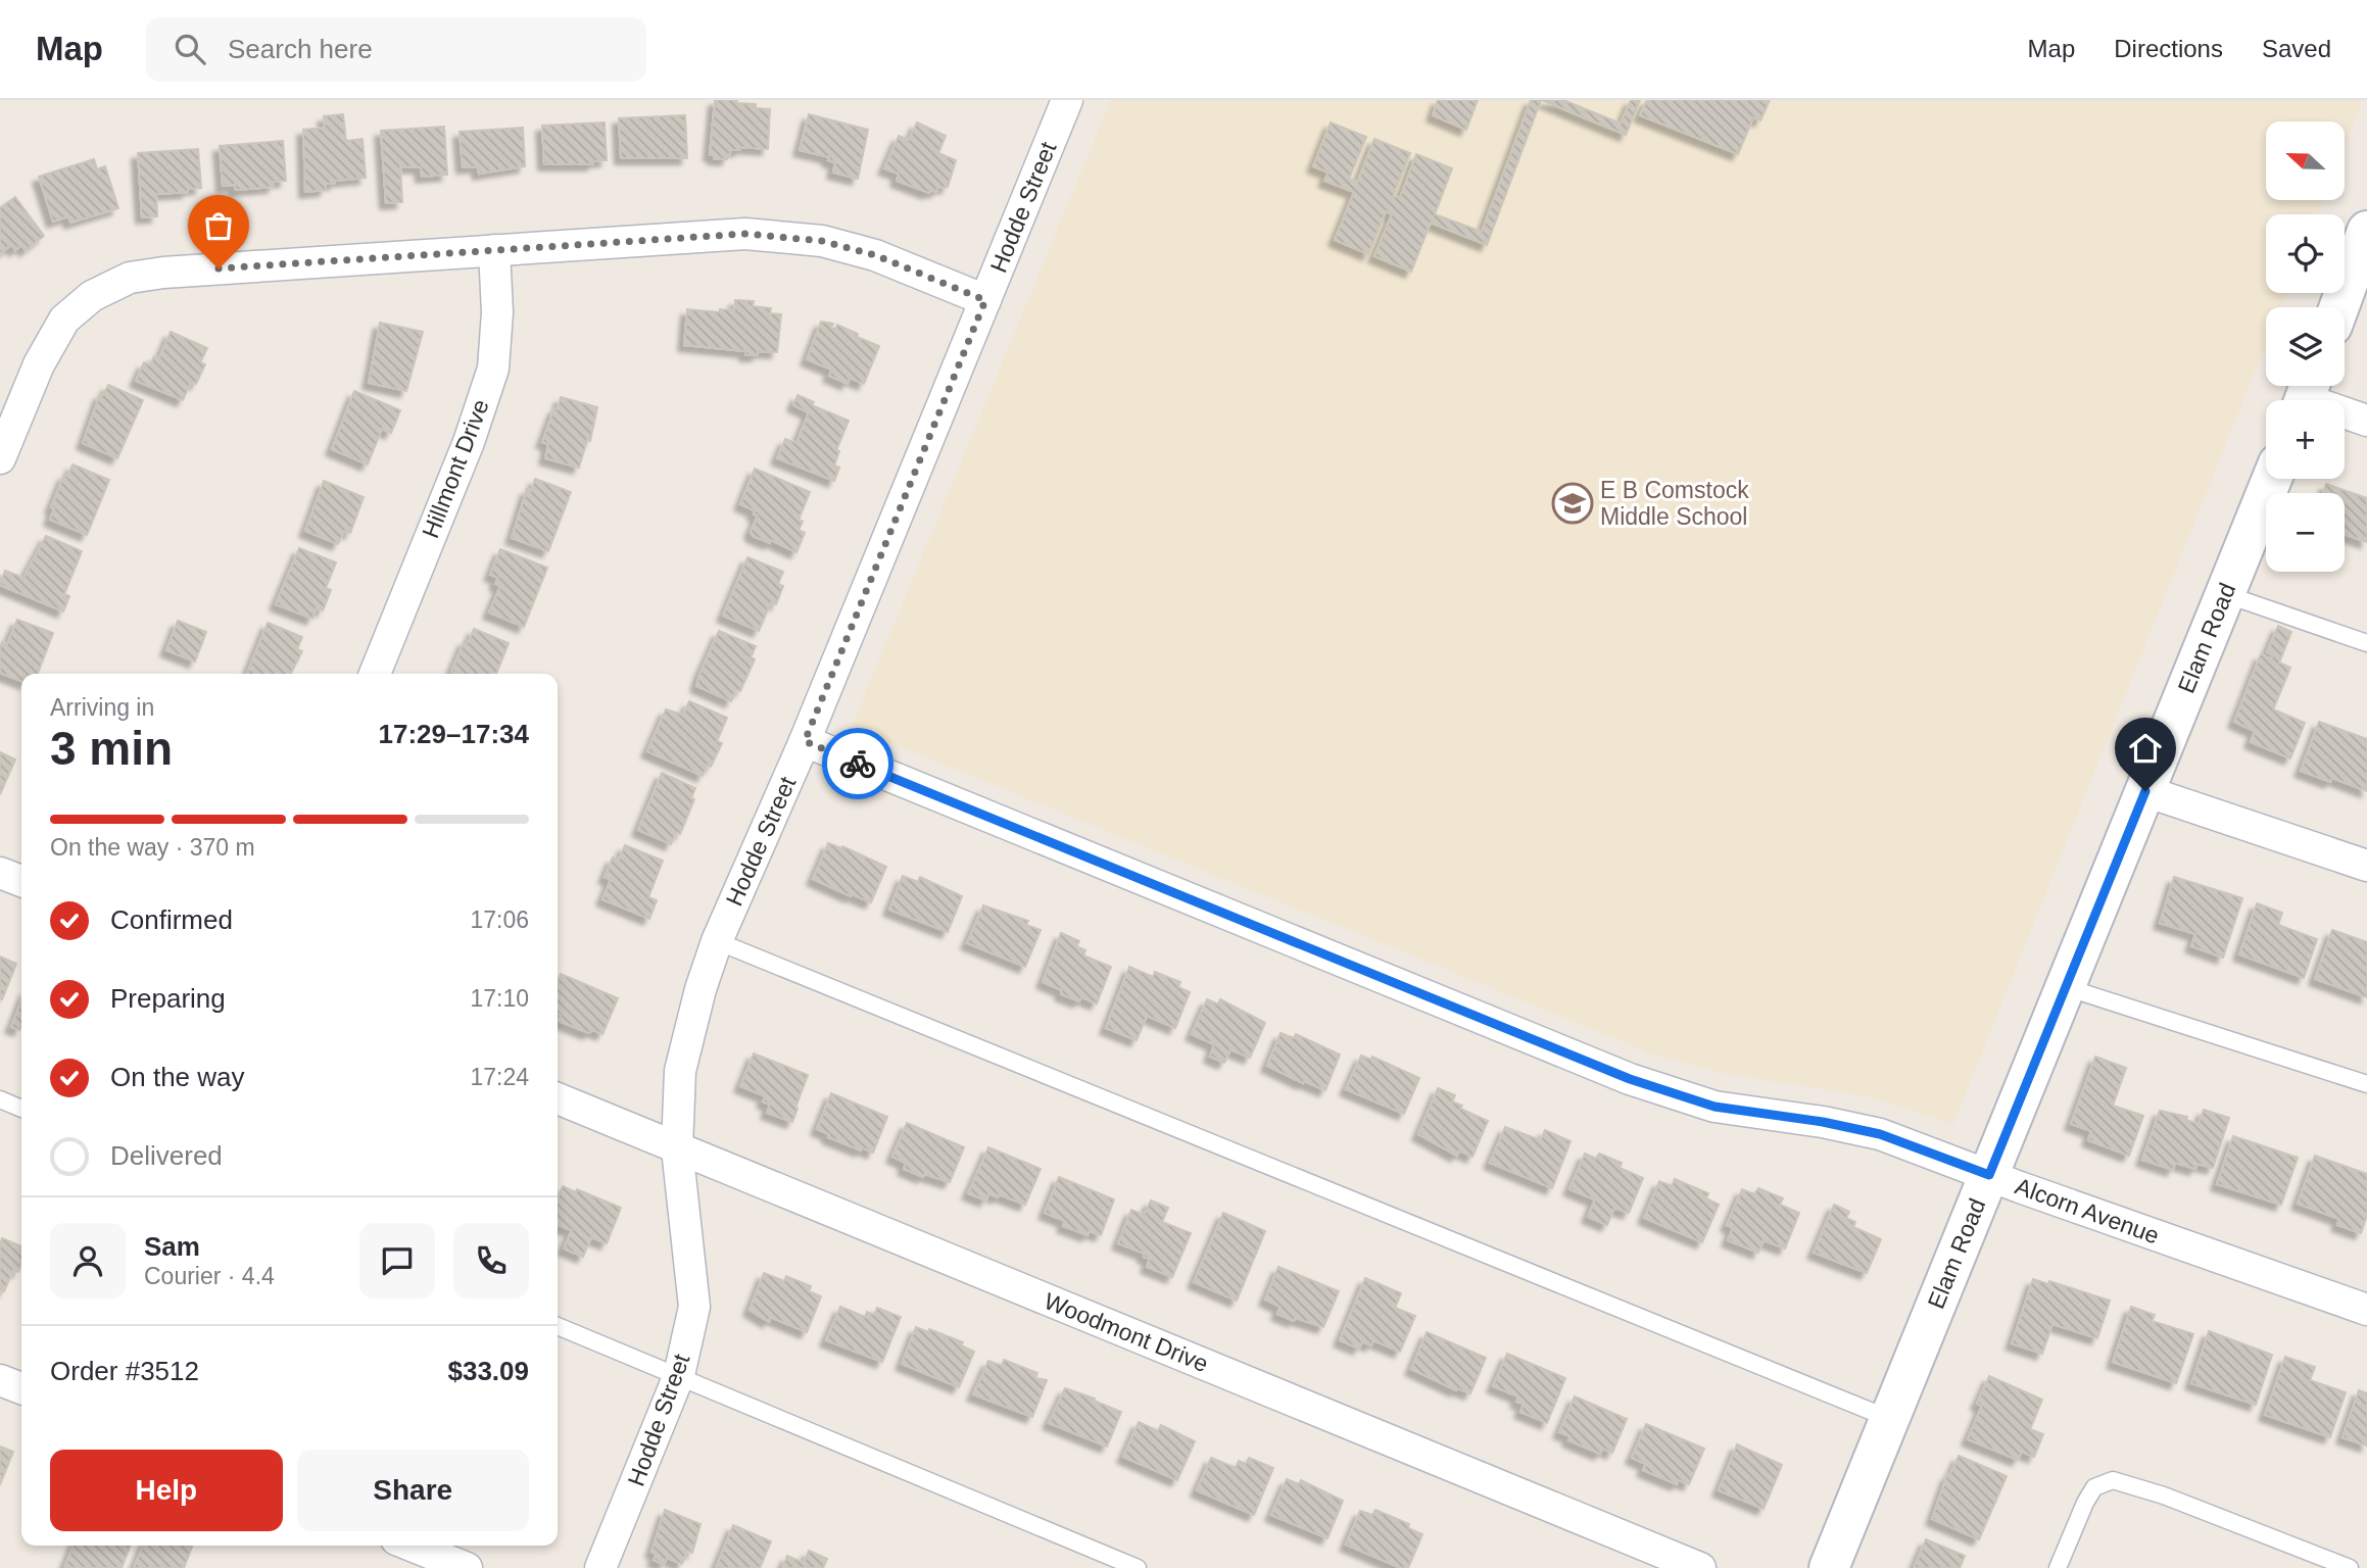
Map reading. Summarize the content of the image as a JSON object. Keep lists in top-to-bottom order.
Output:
{
  "streets": {
    "street": [
      "Hodde Street",
      "Hillmont Drive",
      "Elam Road",
      "Alcorn Avenue",
      "Woodmont Drive"
    ]
  },
  "crossings": [
    ["Hodde Street", "Alcorn Avenue"],
    ["Hodde Street", "Woodmont Drive"],
    ["Elam Road", "Alcorn Avenue"]
  ],
  "places": {
    "school or university": ["E B Comstock Middle School"]
  },
  "north": "left",
  "page": {
    "header": "Map",
    "search": "Search here",
    "nav": ["Map", "Directions", "Saved"],
    "map_buttons": ["+", "−"],
    "heading": ["3 min", "Arriving in", "17:29–17:34"],
    "panel": [
      "Sam",
      "Courier · 4.4",
      "Order #3512",
      "$33.09"
    ],
    "bar": "On the way · 370 m",
    "list": [
      ["Confirmed", "17:06"],
      ["Preparing", "17:10"],
      ["On the way", "17:24"],
      "Delivered"
    ],
    "buttons": ["Help", "Share"]
  }
}
